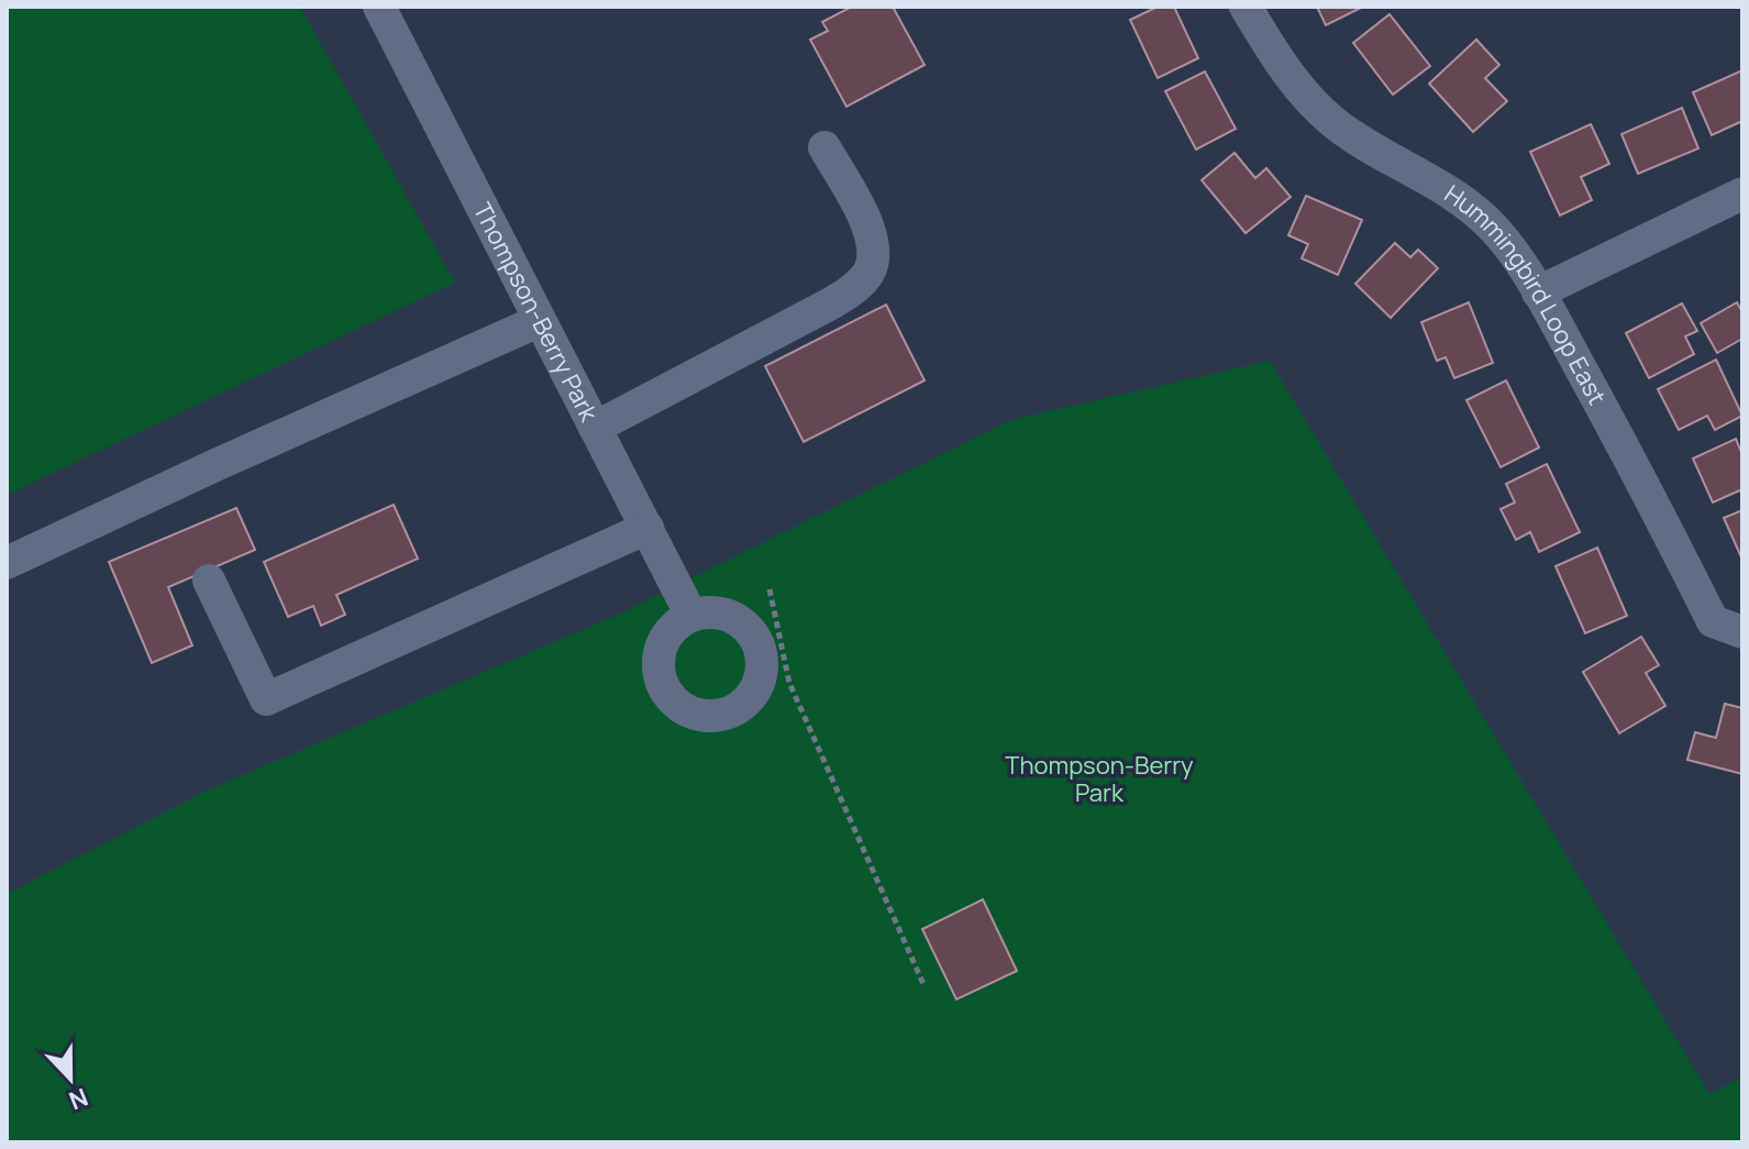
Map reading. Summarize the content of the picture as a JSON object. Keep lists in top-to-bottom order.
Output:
{
  "streets": {
    "street": ["Hummingbird Loop East", "Thompson-Berry Park"]
  },
  "parks": ["Thompson-Berry Park"],
  "north": "bottom"
}
